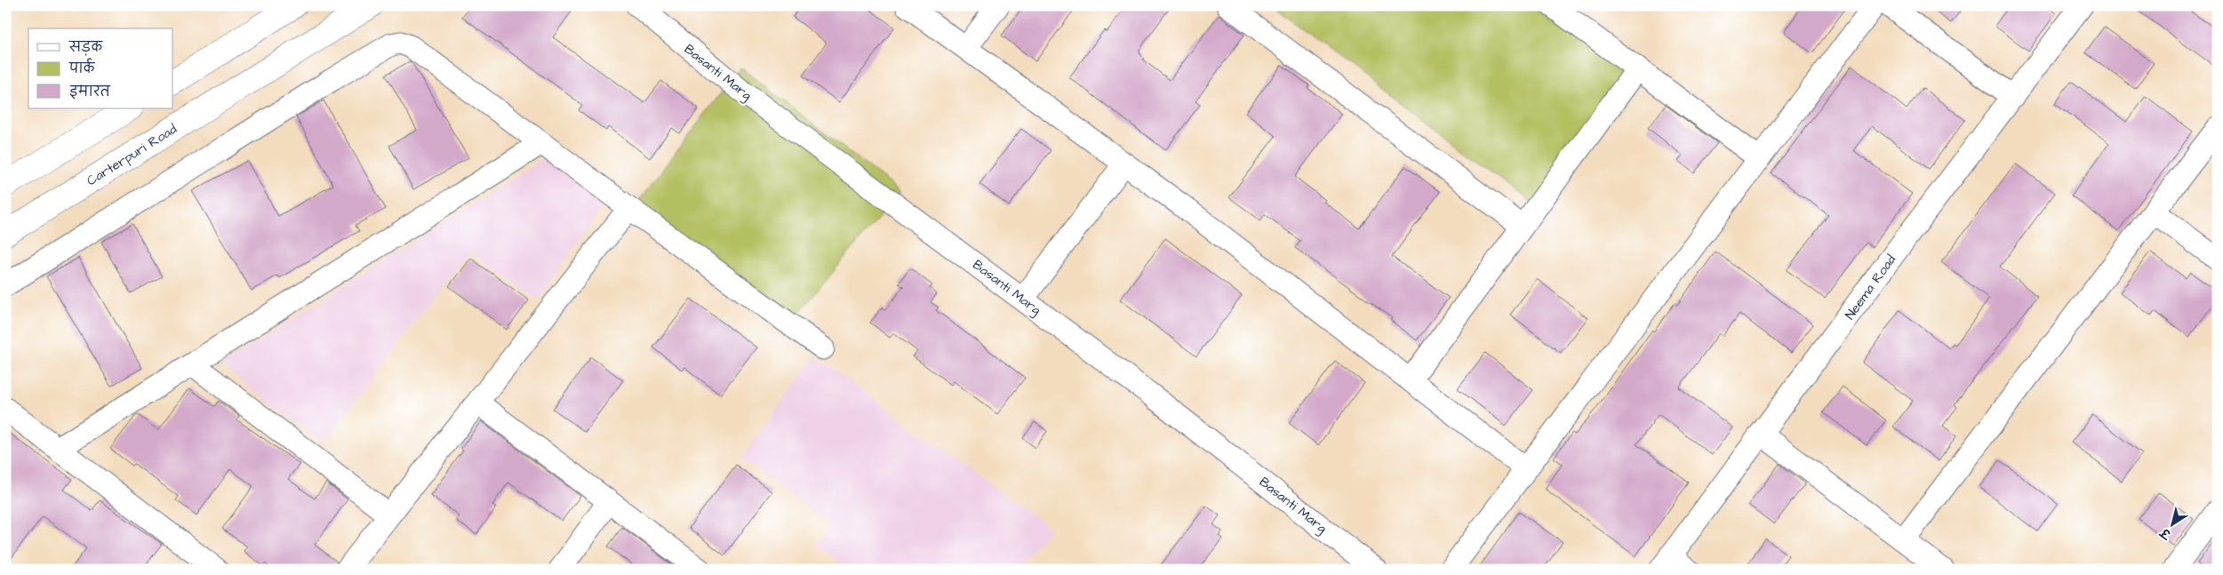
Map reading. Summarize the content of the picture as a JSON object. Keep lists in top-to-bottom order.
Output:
{
  "streets": {
    "main road": ["Carterpuri Road"],
    "street": ["Basanti Marg", "Neema Road"]
  },
  "legend": ["सड़क", "पार्क", "इमारत"],
  "north": "bottom left"
}
